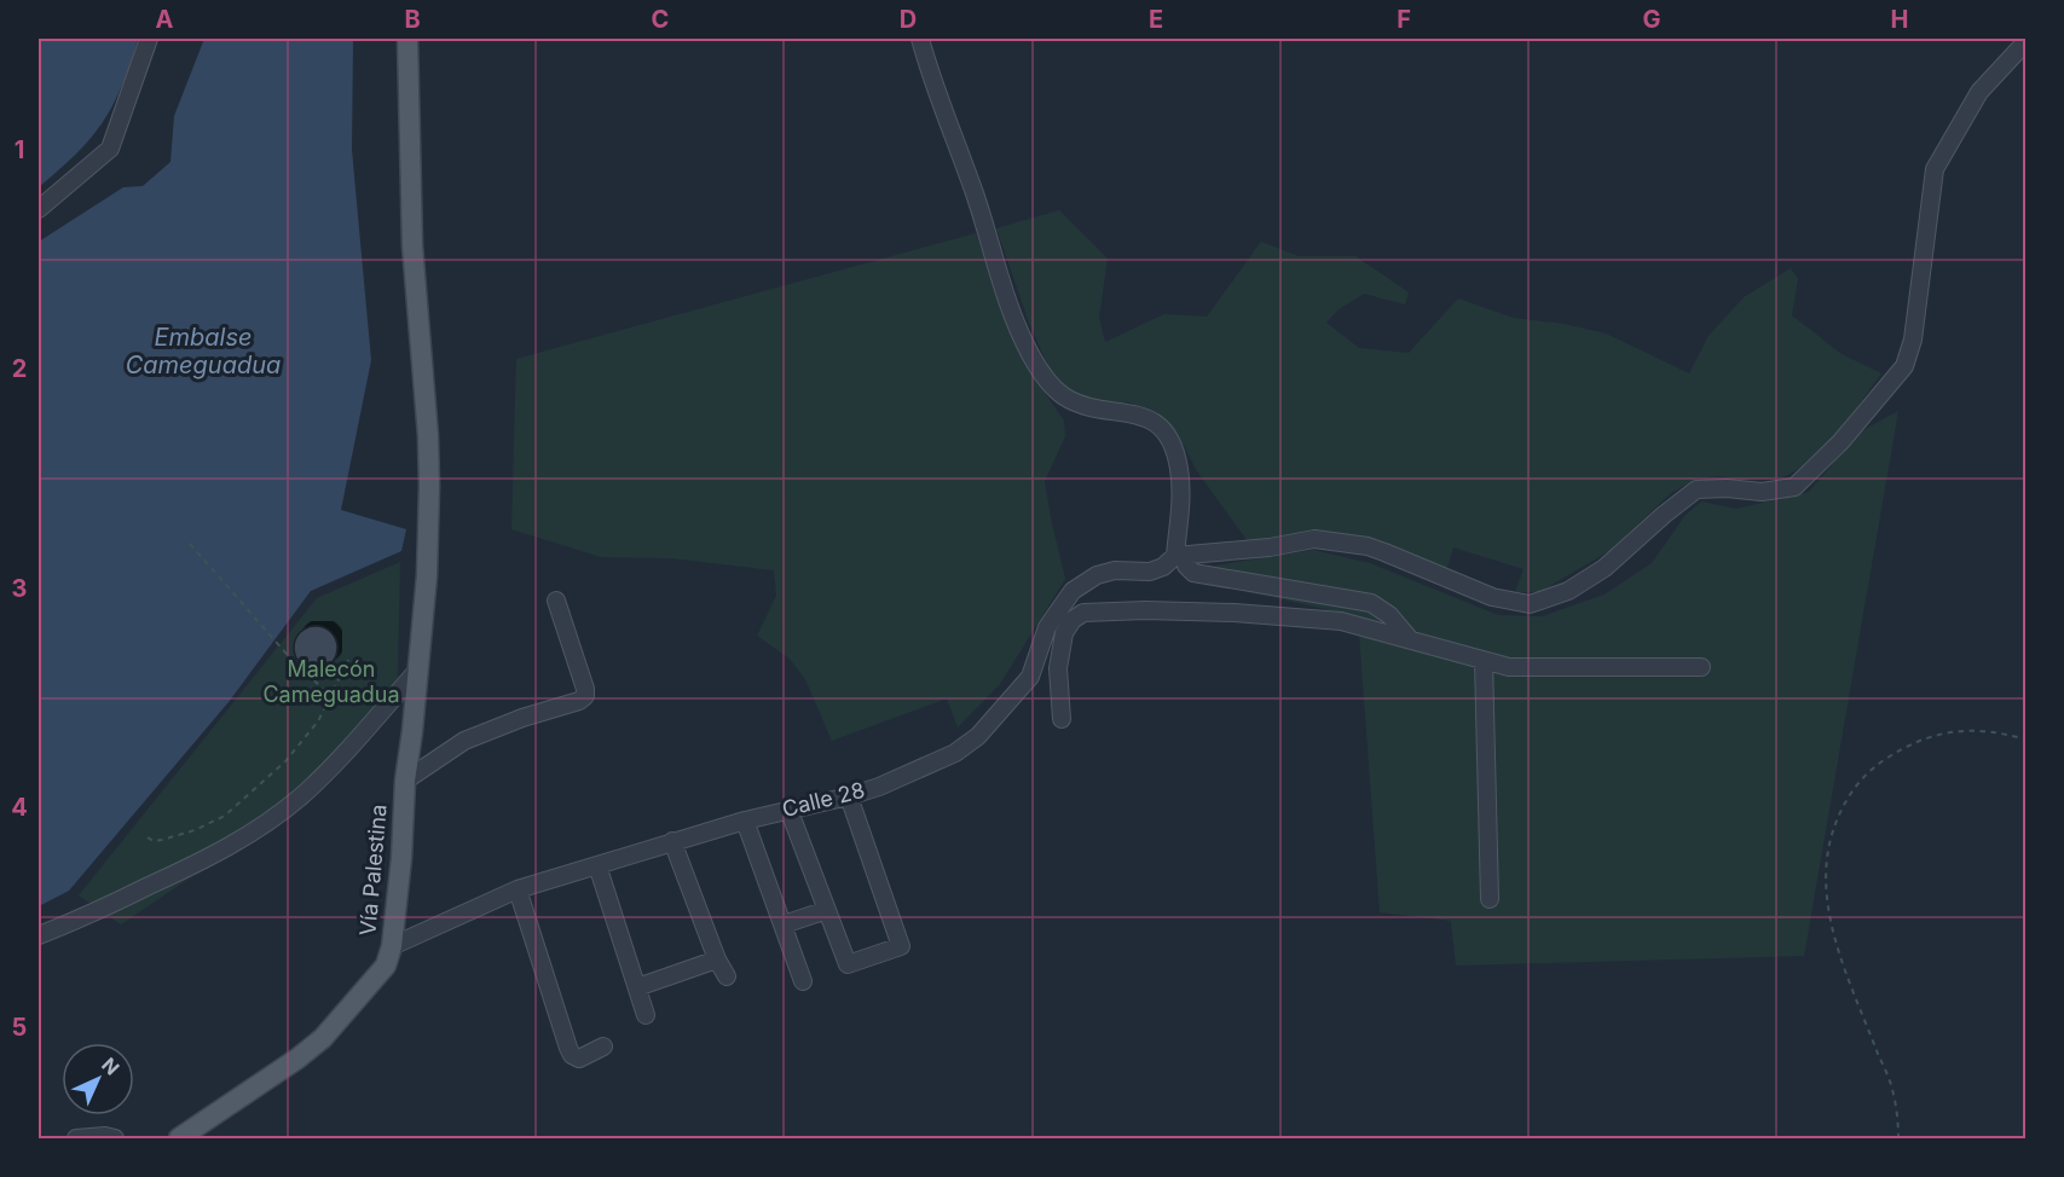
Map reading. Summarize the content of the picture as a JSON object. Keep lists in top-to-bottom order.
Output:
{
  "streets": {
    "main road": ["Vía Palestina"],
    "street": ["Calle 28"]
  },
  "crossings": [
    ["Calle 28", "Vía Palestina"]
  ],
  "water": ["Embalse Cameguadua"],
  "parks": ["Malecón Cameguadua"],
  "north": "top right",
  "grid": {
    "columns": [
      "A",
      "B",
      "C",
      "D",
      "E",
      "F",
      "G",
      "H"
    ],
    "rows": [
      "1",
      "2",
      "3",
      "4",
      "5"
    ]
  }
}
